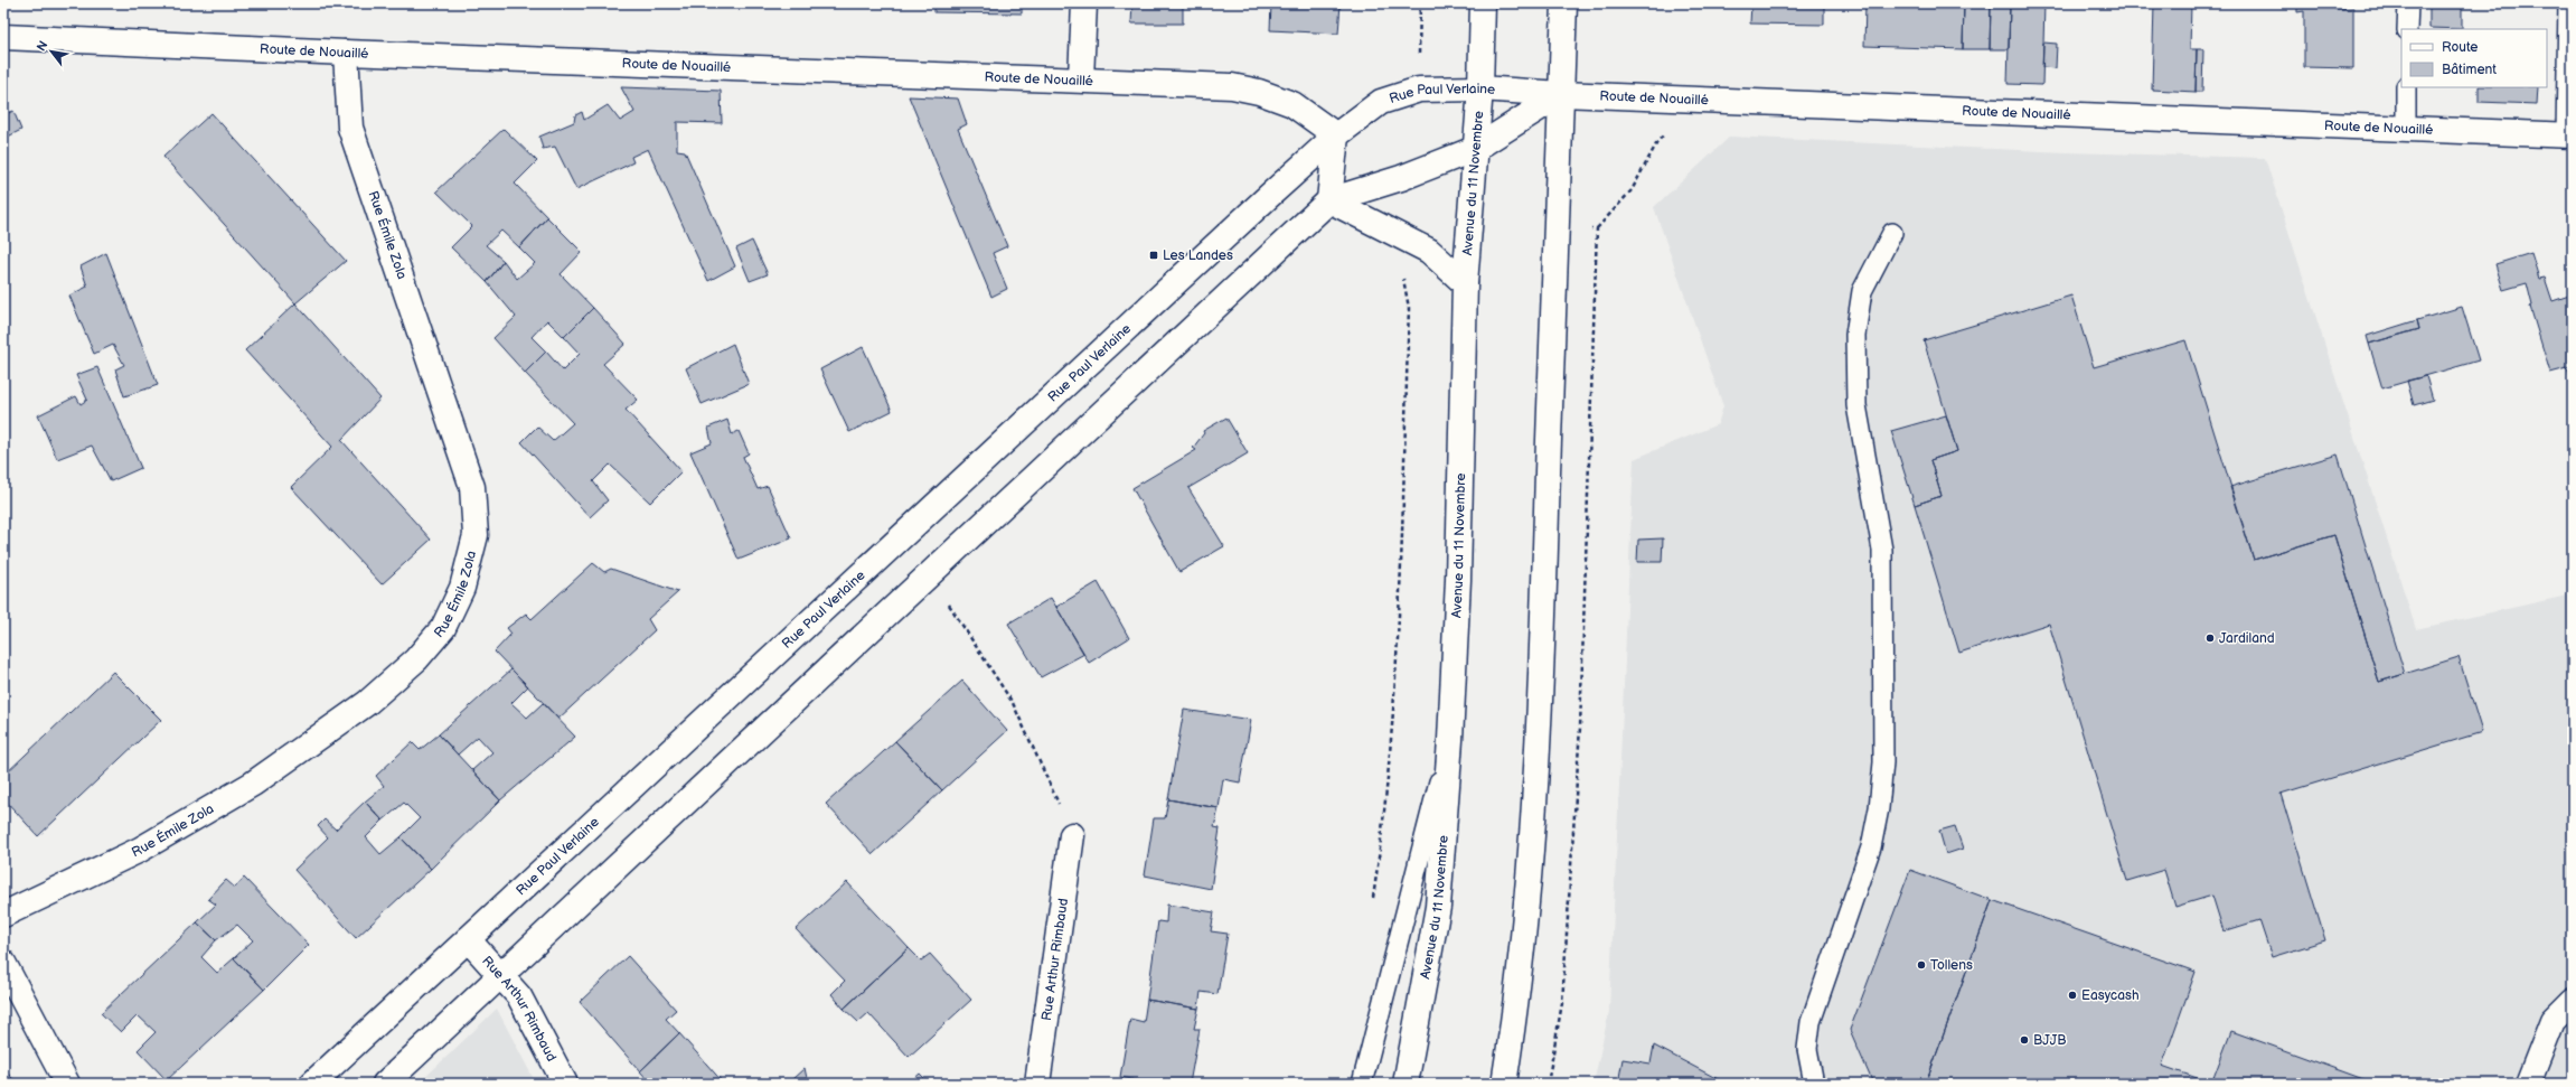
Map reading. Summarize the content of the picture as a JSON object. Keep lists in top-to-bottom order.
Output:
{
  "streets": {
    "street": [
      "Route de Nouaillé",
      "Rue Paul Verlaine",
      "Avenue du 11 Novembre",
      "Rue Émile Zola",
      "Rue Arthur Rimbaud"
    ]
  },
  "crossings": [
    ["Route de Nouaillé", "Rue Paul Verlaine"],
    ["Route de Nouaillé", "Rue Émile Zola"],
    ["Rue Paul Verlaine", "Avenue du 11 Novembre"],
    ["Rue Paul Verlaine", "Rue Arthur Rimbaud"]
  ],
  "places": {
    "transit": ["Les Landes"],
    "other": [
      "Jardiland",
      "Tollens",
      "Easycash",
      "BJJB"
    ]
  },
  "legend": ["Route", "Bâtiment"],
  "north": "top left"
}
